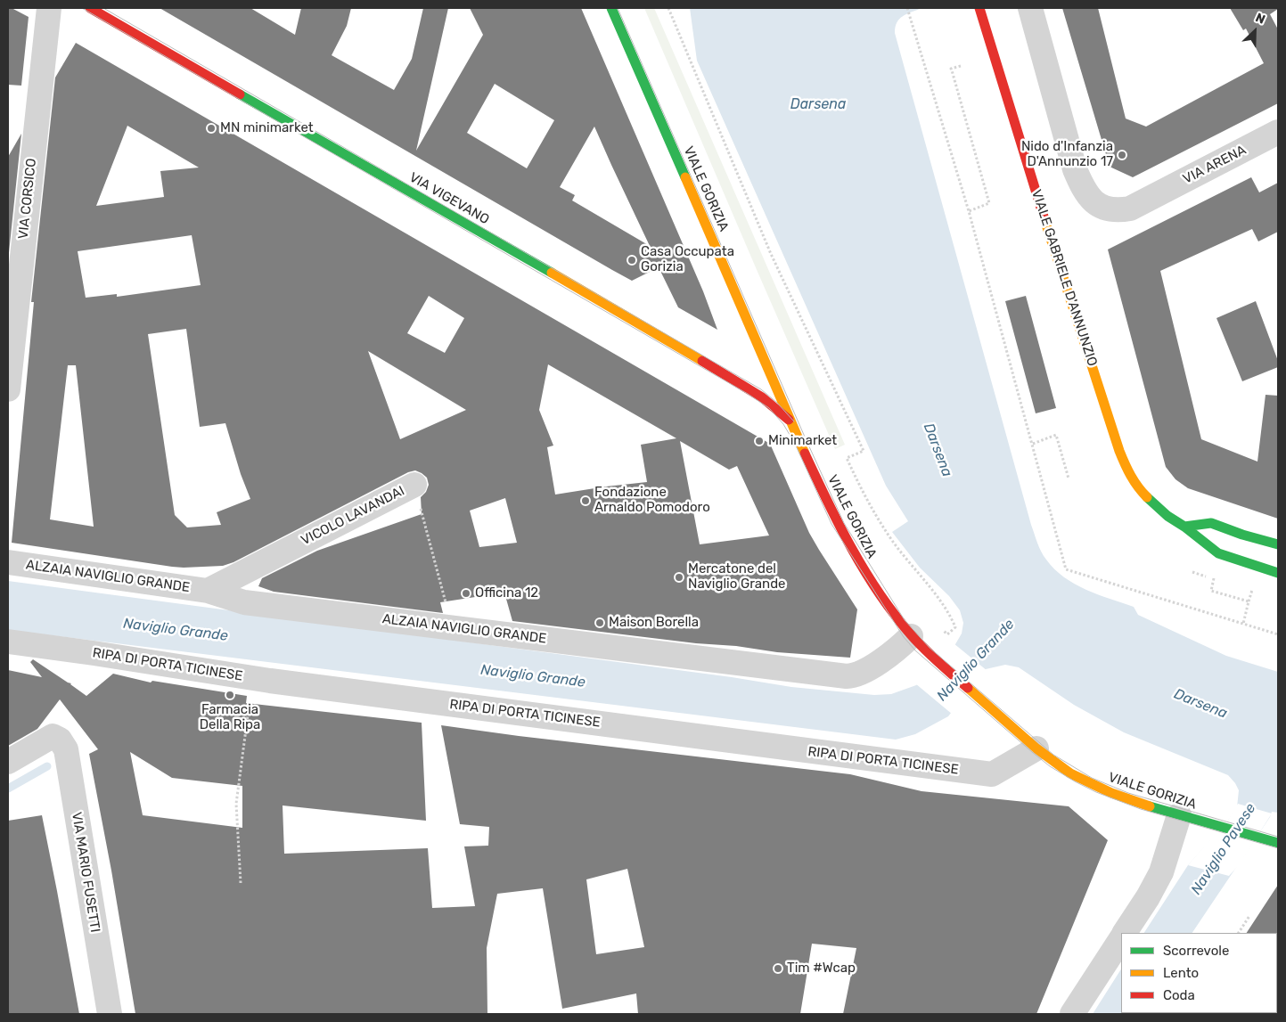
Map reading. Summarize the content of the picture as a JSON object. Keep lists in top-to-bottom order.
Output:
{
  "streets": {
    "street": [
      "VIA ARENA",
      "VIALE GORIZIA",
      "VIA CORSICO",
      "VIA VIGEVANO",
      "VIALE GABRIELE D'ANNUNZIO",
      "VICOLO LAVANDAI",
      "ALZAIA NAVIGLIO GRANDE",
      "RIPA DI PORTA TICINESE",
      "VIA MARIO FUSETTI"
    ]
  },
  "crossings": [
    ["VIALE GORIZIA", "VIA VIGEVANO"],
    ["VIALE GORIZIA", "ALZAIA NAVIGLIO GRANDE"],
    ["VIALE GORIZIA", "RIPA DI PORTA TICINESE"],
    ["VICOLO LAVANDAI", "ALZAIA NAVIGLIO GRANDE"]
  ],
  "water": ["Darsena", "Naviglio Grande", "Naviglio Pavese"],
  "places": [
    "MN minimarket",
    "Nido d'Infanzia D'Annunzio 17",
    "Casa Occupata Gorizia",
    "Minimarket",
    "Fondazione Arnaldo Pomodoro",
    "Mercatone del Naviglio Grande",
    "Officina 12",
    "Maison Borella",
    "Farmacia Della Ripa",
    "Tim #Wcap"
  ],
  "legend": ["Scorrevole", "Lento", "Coda"],
  "north": "top right"
}
